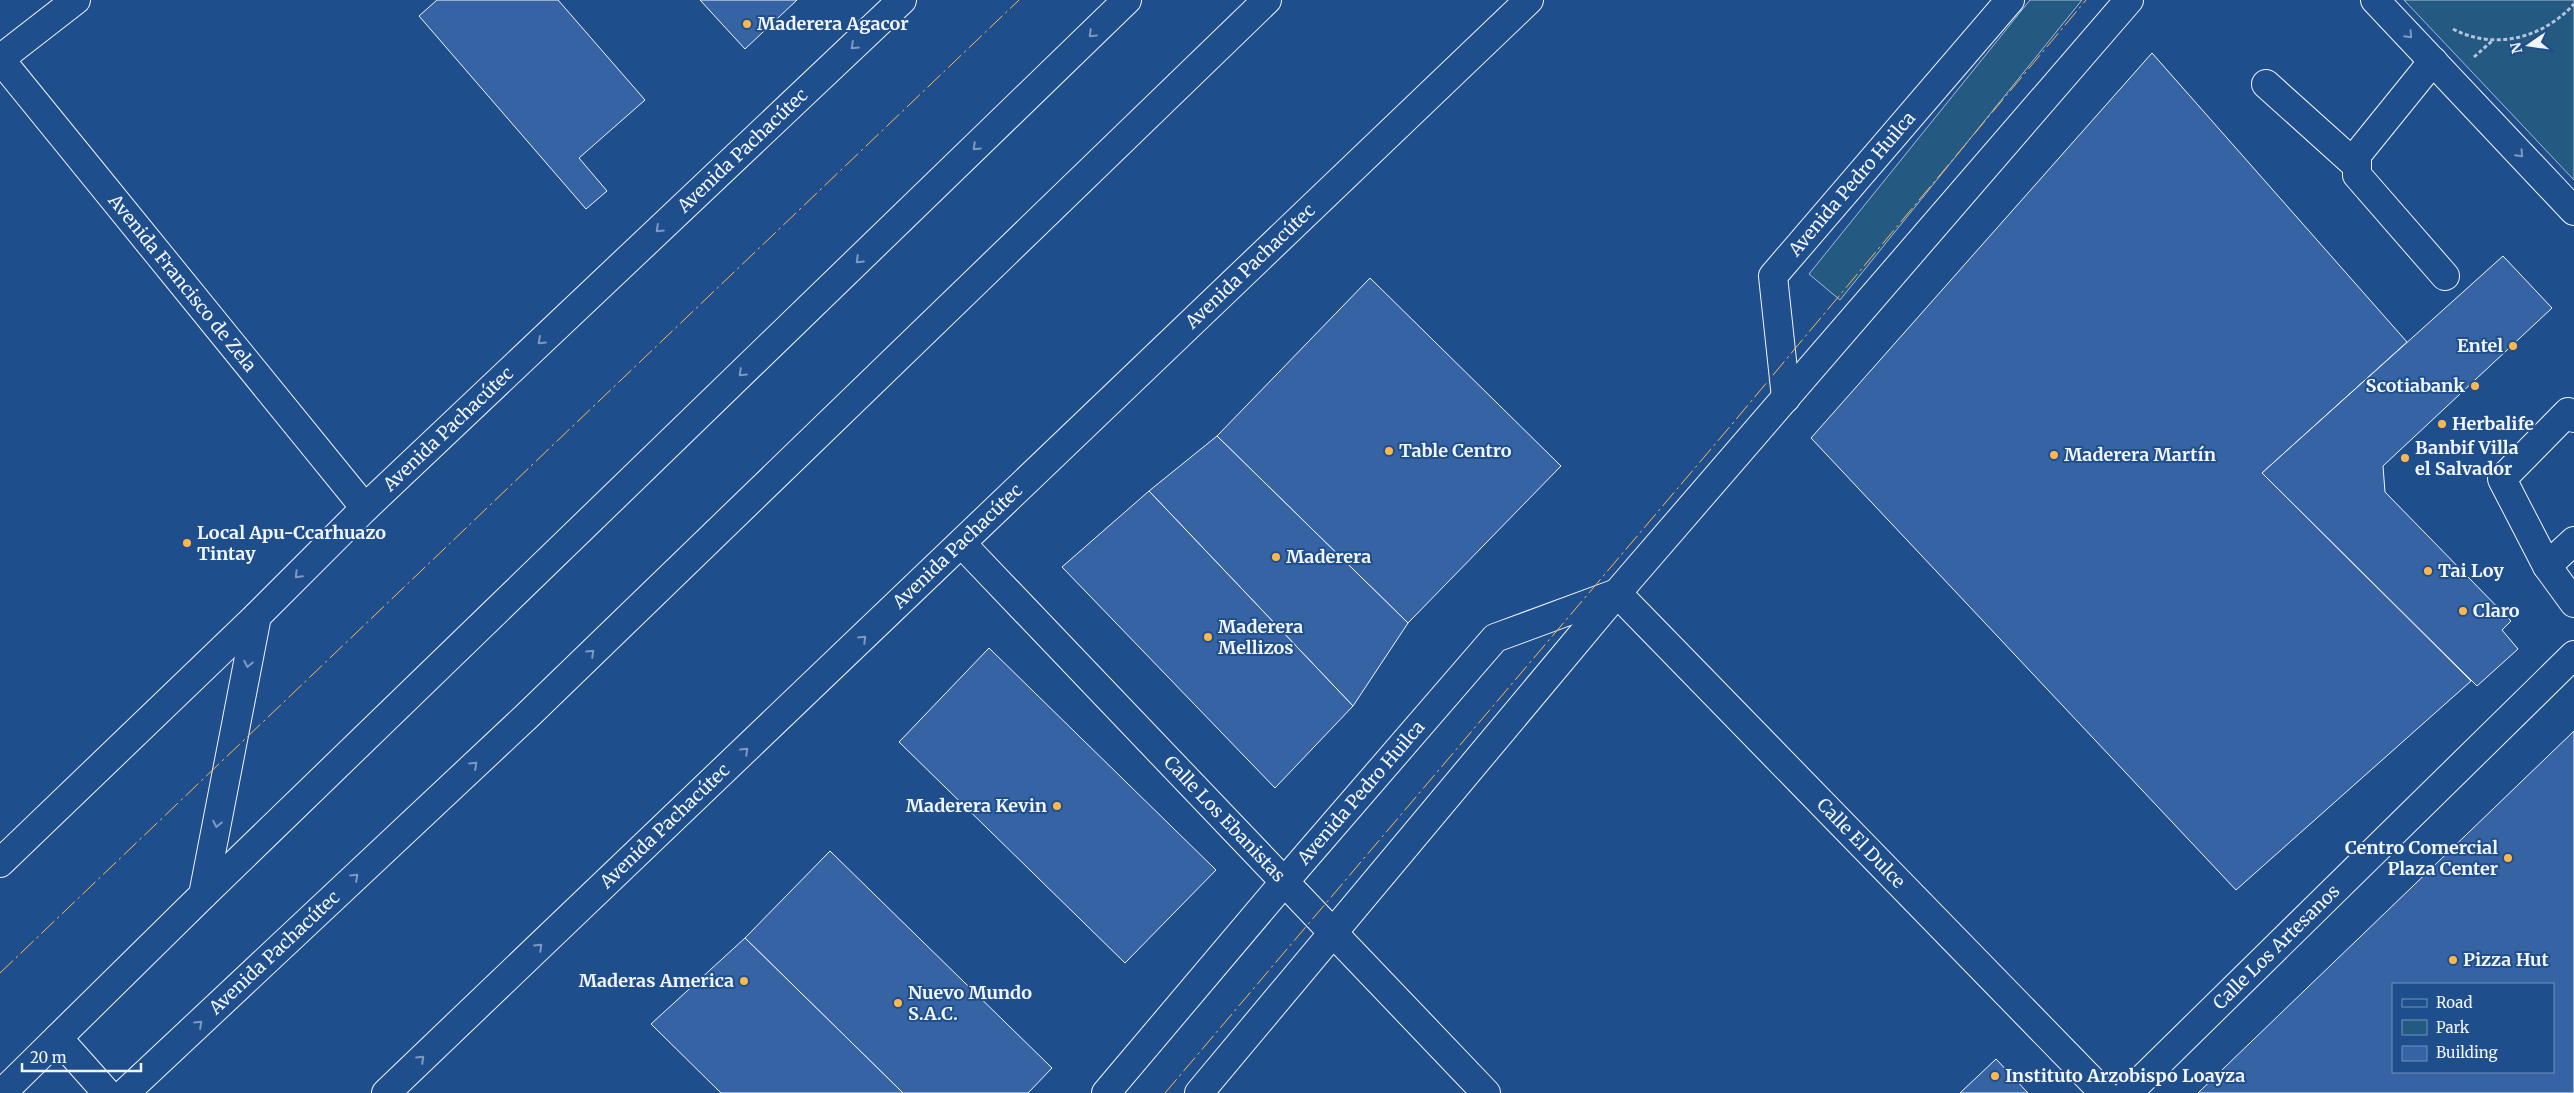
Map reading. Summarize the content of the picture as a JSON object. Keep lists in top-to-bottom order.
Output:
{
  "streets": {
    "street": [
      "Avenida Pachacútec",
      "Avenida Pedro Huilca",
      "Avenida Francisco de Zela",
      "Calle Los Ebanistas",
      "Calle El Dulce",
      "Calle Los Artesanos"
    ]
  },
  "crossings": [
    ["Avenida Pachacútec", "Avenida Francisco de Zela"],
    ["Avenida Pachacútec", "Calle Los Ebanistas"],
    ["Avenida Pedro Huilca", "Calle Los Ebanistas"],
    ["Avenida Pedro Huilca", "Calle El Dulce"]
  ],
  "places": [
    "Maderera Agacor",
    "Entel",
    "Scotiabank",
    "Herbalife",
    "Table Centro",
    "Maderera Martín",
    "Banbif Villa el Salvador",
    "Local Apu-Ccarhuazo Tintay",
    "Maderera",
    "Tai Loy",
    "Claro",
    "Maderera Mellizos",
    "Maderera Kevin",
    "Centro Comercial Plaza Center",
    "Pizza Hut",
    "Maderas America",
    "Nuevo Mundo S.A.C.",
    "Instituto Arzobispo Loayza"
  ],
  "legend": ["Road", "Park", "Building"],
  "scale_bar": "20 m",
  "north": "left"
}
